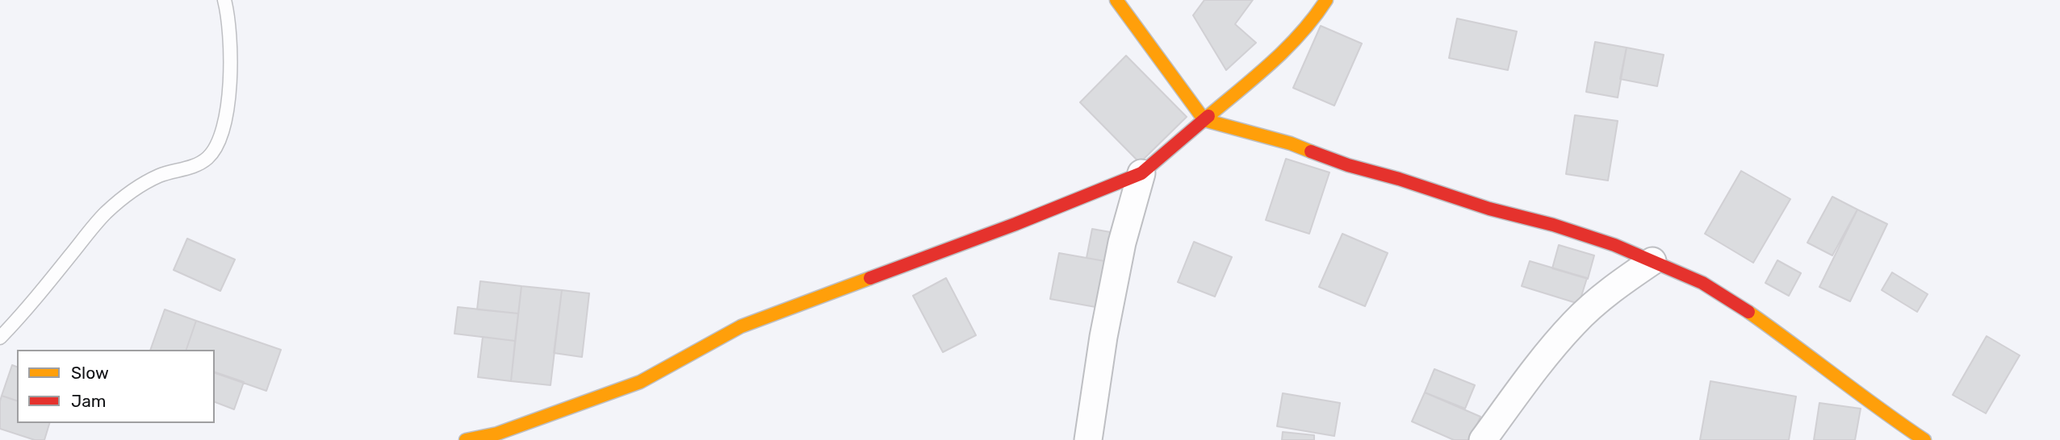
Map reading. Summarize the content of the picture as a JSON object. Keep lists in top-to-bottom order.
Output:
{
  "legend": ["Slow", "Jam"]
}
